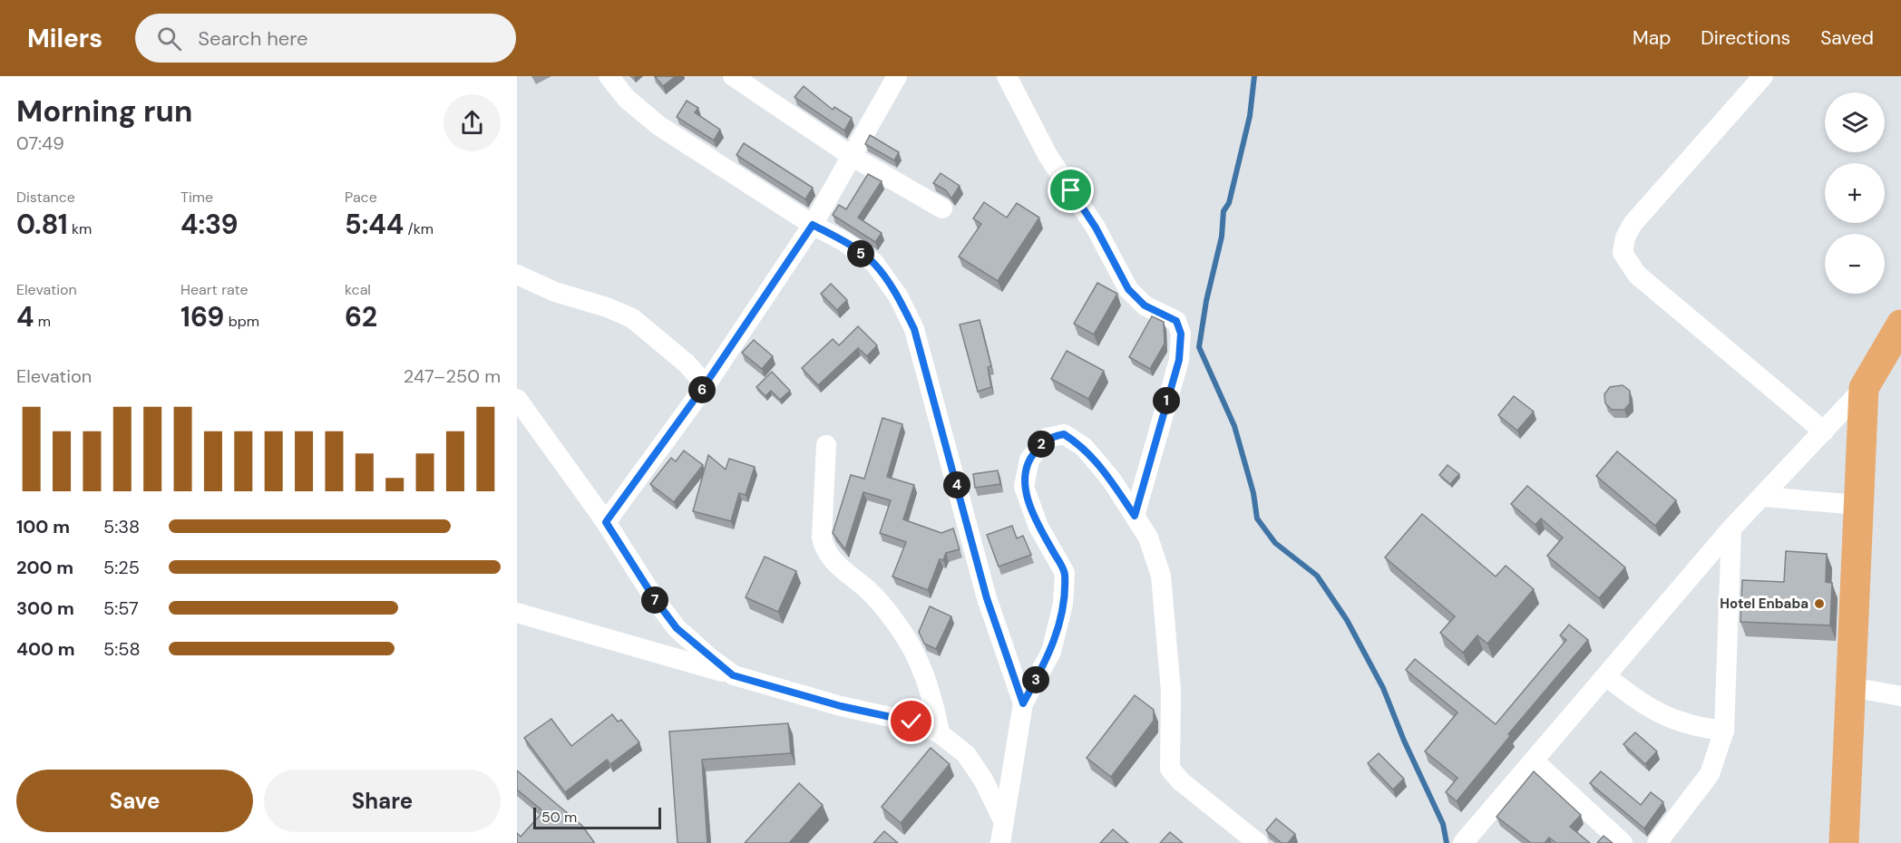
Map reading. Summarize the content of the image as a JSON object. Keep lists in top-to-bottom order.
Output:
{
  "places": ["Hotel Enbaba"],
  "scale_bar": "50 m",
  "page": {
    "header": "Milers",
    "search": "Search here",
    "nav": ["Map", "Directions", "Saved"],
    "heading": ["Morning run", "07:49"],
    "map_buttons": ["+", "−"],
    "stats": [
      ["Distance", "0.81 km"],
      ["Time", "4:39"],
      ["Pace", "5:44 /km"],
      ["Elevation", "4 m"],
      ["Heart rate", "169 bpm"],
      ["kcal", "62"]
    ],
    "pins": [
      "5",
      "6",
      "1",
      "2",
      "4",
      "7",
      "3"
    ],
    "chart": ["Elevation", "247–250 m"],
    "list": [
      {
        "name": "100 m",
        "note": "5:38"
      },
      {
        "name": "200 m",
        "note": "5:25"
      },
      {
        "name": "300 m",
        "note": "5:57"
      },
      {
        "name": "400 m",
        "note": "5:58"
      }
    ],
    "buttons": ["Save", "Share"],
    "scale": "50 m"
  }
}
